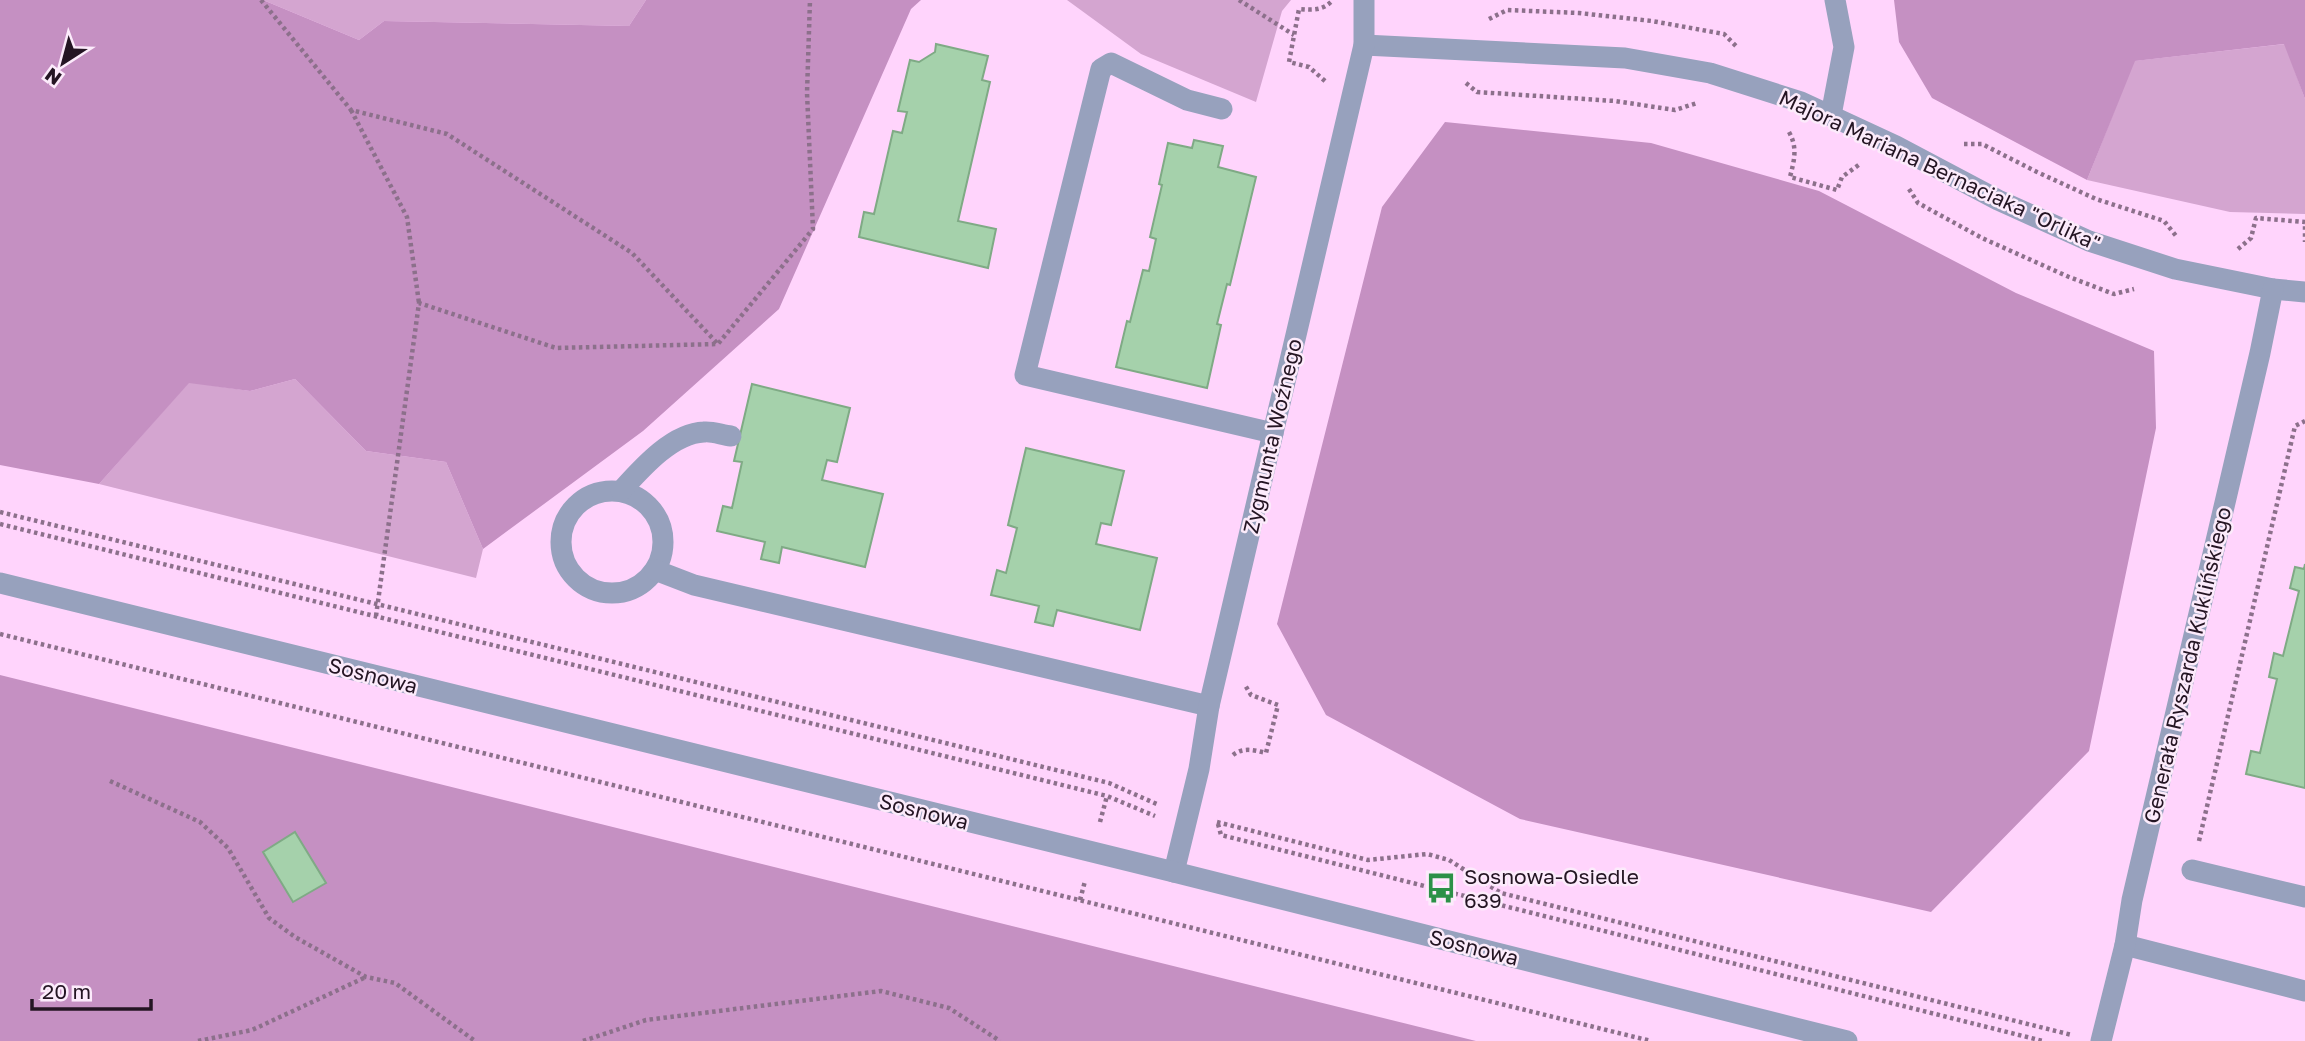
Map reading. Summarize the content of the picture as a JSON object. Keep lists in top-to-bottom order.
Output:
{
  "streets": {
    "street": [
      "Majora Mariana Bernaciaka \"Orlika\"",
      "Zygmunta Woźnego",
      "Generała Ryszarda Kuklińskiego",
      "Sosnowa"
    ]
  },
  "crossings": [
    ["Majora Mariana Bernaciaka \"Orlika\"", "Zygmunta Woźnego"],
    ["Majora Mariana Bernaciaka \"Orlika\"", "Generała Ryszarda Kuklińskiego"],
    ["Zygmunta Woźnego", "Sosnowa"]
  ],
  "places": {
    "bus stop": ["Sosnowa-Osiedle 639"]
  },
  "scale_bar": "20 m",
  "north": "bottom left"
}
